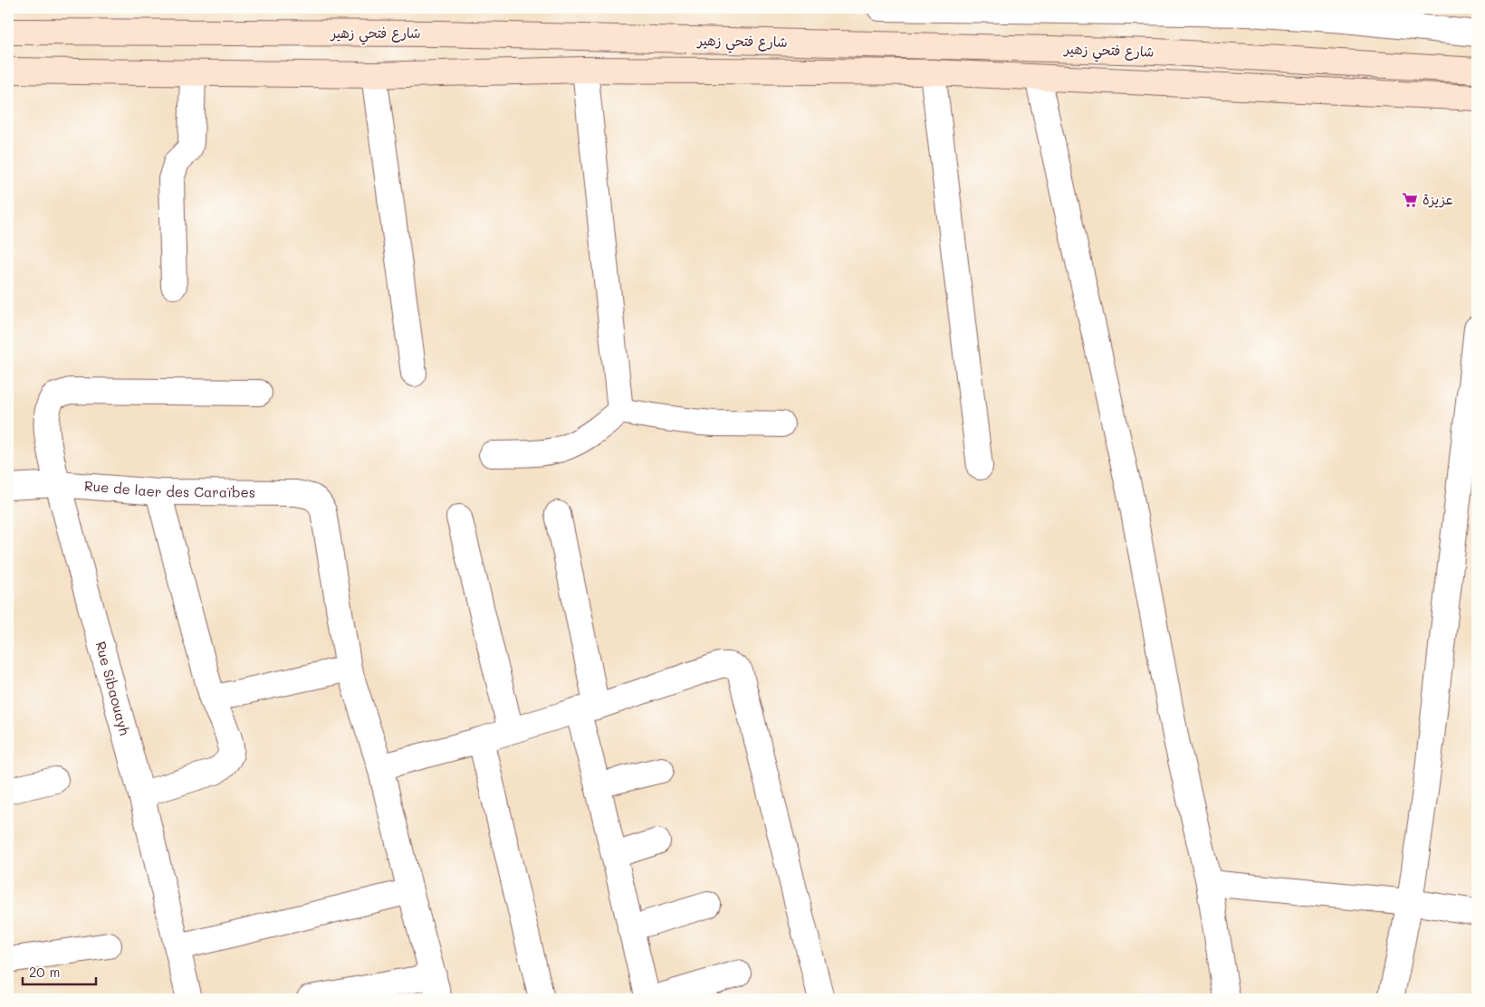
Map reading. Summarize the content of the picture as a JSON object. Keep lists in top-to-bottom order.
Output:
{
  "streets": {
    "street": ["شارع فتحي زهير", "Rue de laer des Caraïbes", "Rue Sibaouayh"]
  },
  "crossings": [
    ["Rue de laer des Caraïbes", "Rue Sibaouayh"]
  ],
  "places": {
    "supermarket": ["عزيزة"]
  },
  "scale_bar": "20 m"
}
